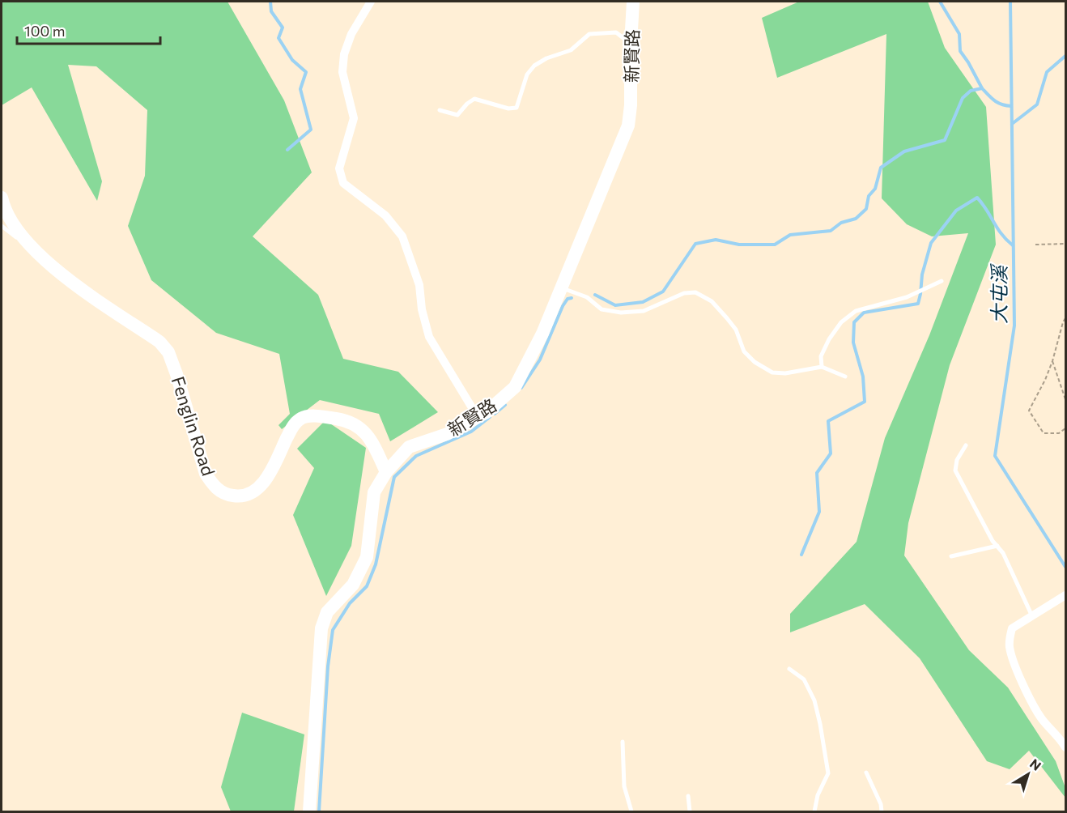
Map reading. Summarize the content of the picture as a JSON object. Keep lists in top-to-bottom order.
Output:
{
  "streets": {
    "street": ["新賢路", "Fenglin Road"]
  },
  "crossings": [
    ["新賢路", "Fenglin Road"]
  ],
  "water": ["大屯溪"],
  "scale_bar": "100 m",
  "north": "top right"
}
